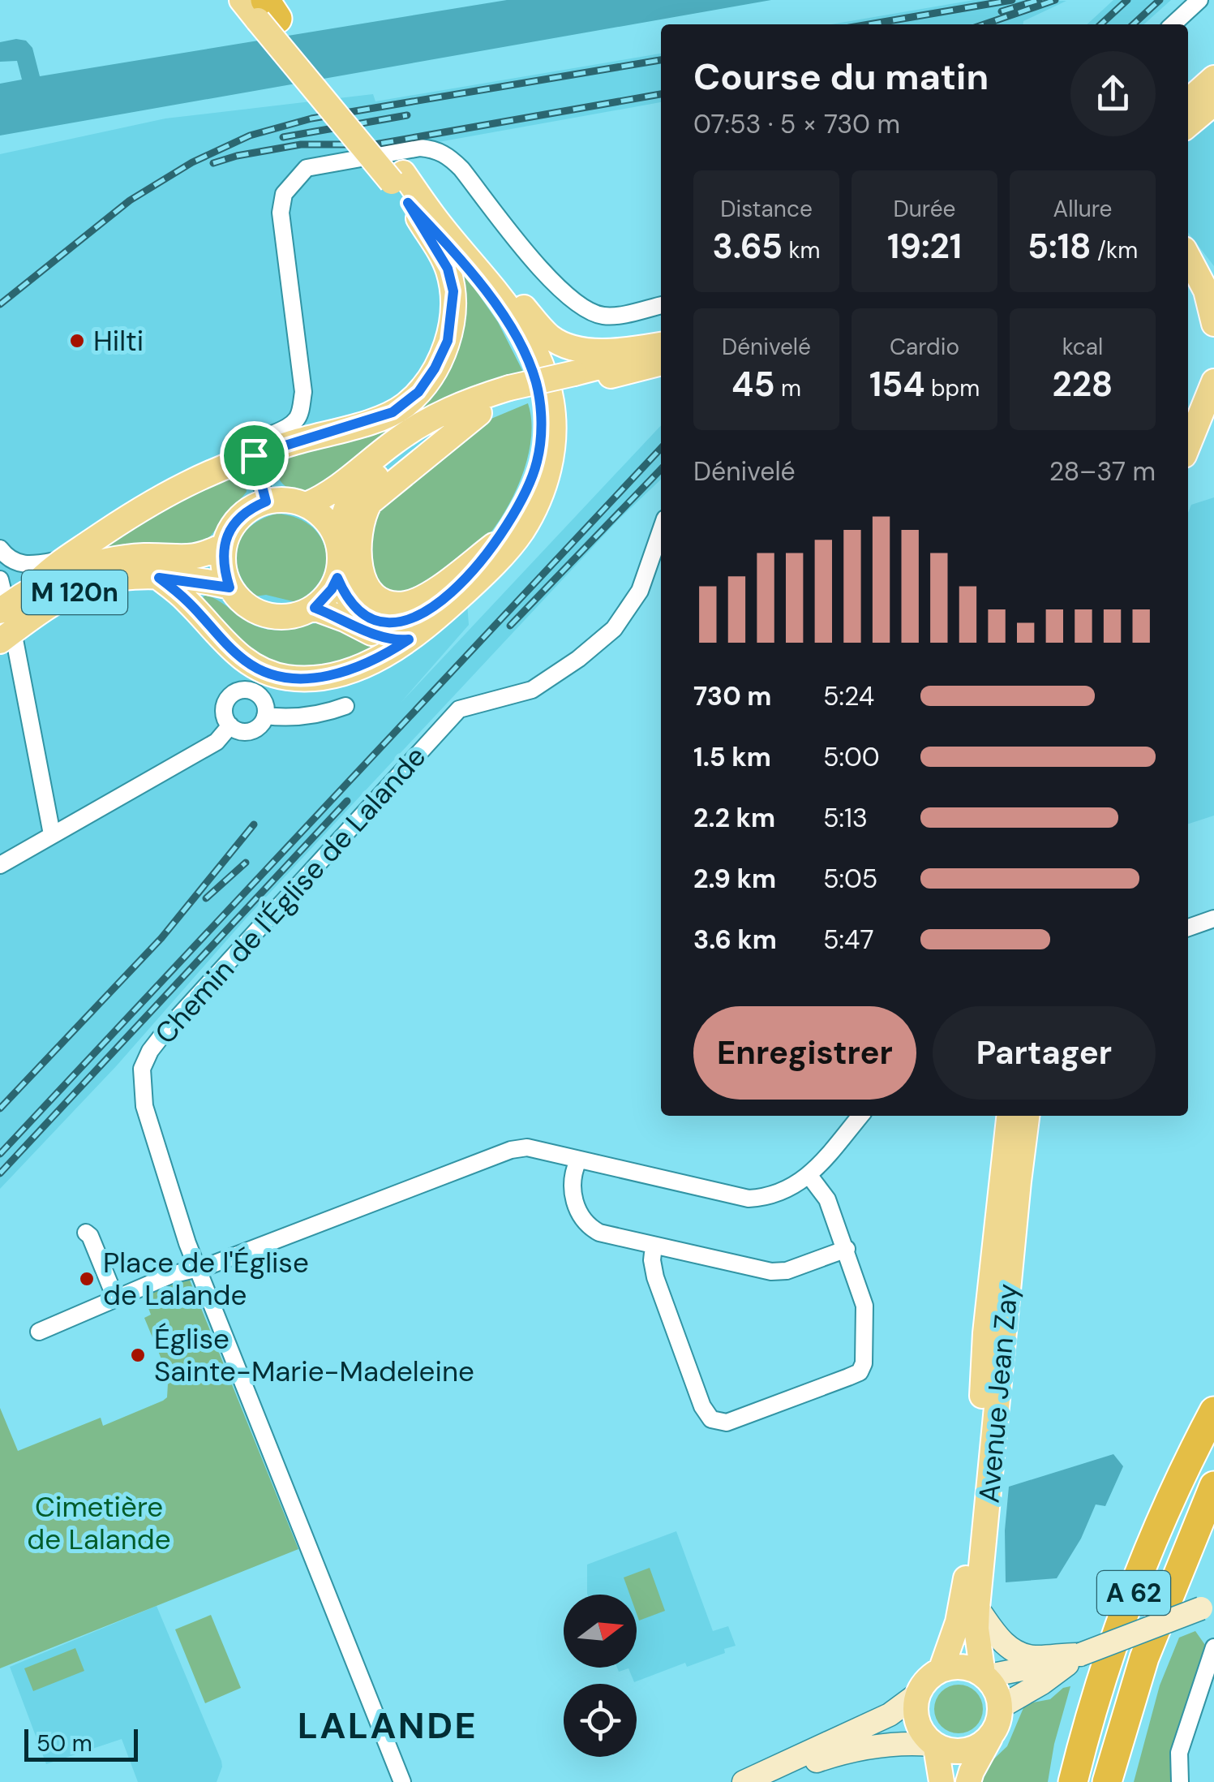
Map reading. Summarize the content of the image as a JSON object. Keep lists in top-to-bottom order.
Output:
{
  "streets": {
    "highway": ["A 62"],
    "main road": ["M 120n", "Avenue Jean Zay"],
    "street": ["Chemin de l'Église de Lalande"]
  },
  "districts": ["LALANDE"],
  "parks": ["Cimetière de Lalande"],
  "places": ["Hilti", "Place de l'Église de Lalande", "Église Sainte-Marie-Madeleine"],
  "scale_bar": "50 m",
  "north": "right",
  "page": {
    "heading": ["Course du matin", "07:53 · 5 × 730 m"],
    "stats": [
      ["Distance", "3.65 km"],
      ["Durée", "19:21"],
      ["Allure", "5:18 /km"],
      ["Dénivelé", "45 m"],
      ["Cardio", "154 bpm"],
      ["kcal", "228"]
    ],
    "chart": ["Dénivelé", "28–37 m"],
    "list": [
      {
        "name": "730 m",
        "note": "5:24"
      },
      {
        "name": "1.5 km",
        "note": "5:00"
      },
      {
        "name": "2.2 km",
        "note": "5:13"
      },
      {
        "name": "2.9 km",
        "note": "5:05"
      },
      {
        "name": "3.6 km",
        "note": "5:47"
      }
    ],
    "buttons": ["Enregistrer", "Partager"],
    "scale": "50 m"
  }
}
